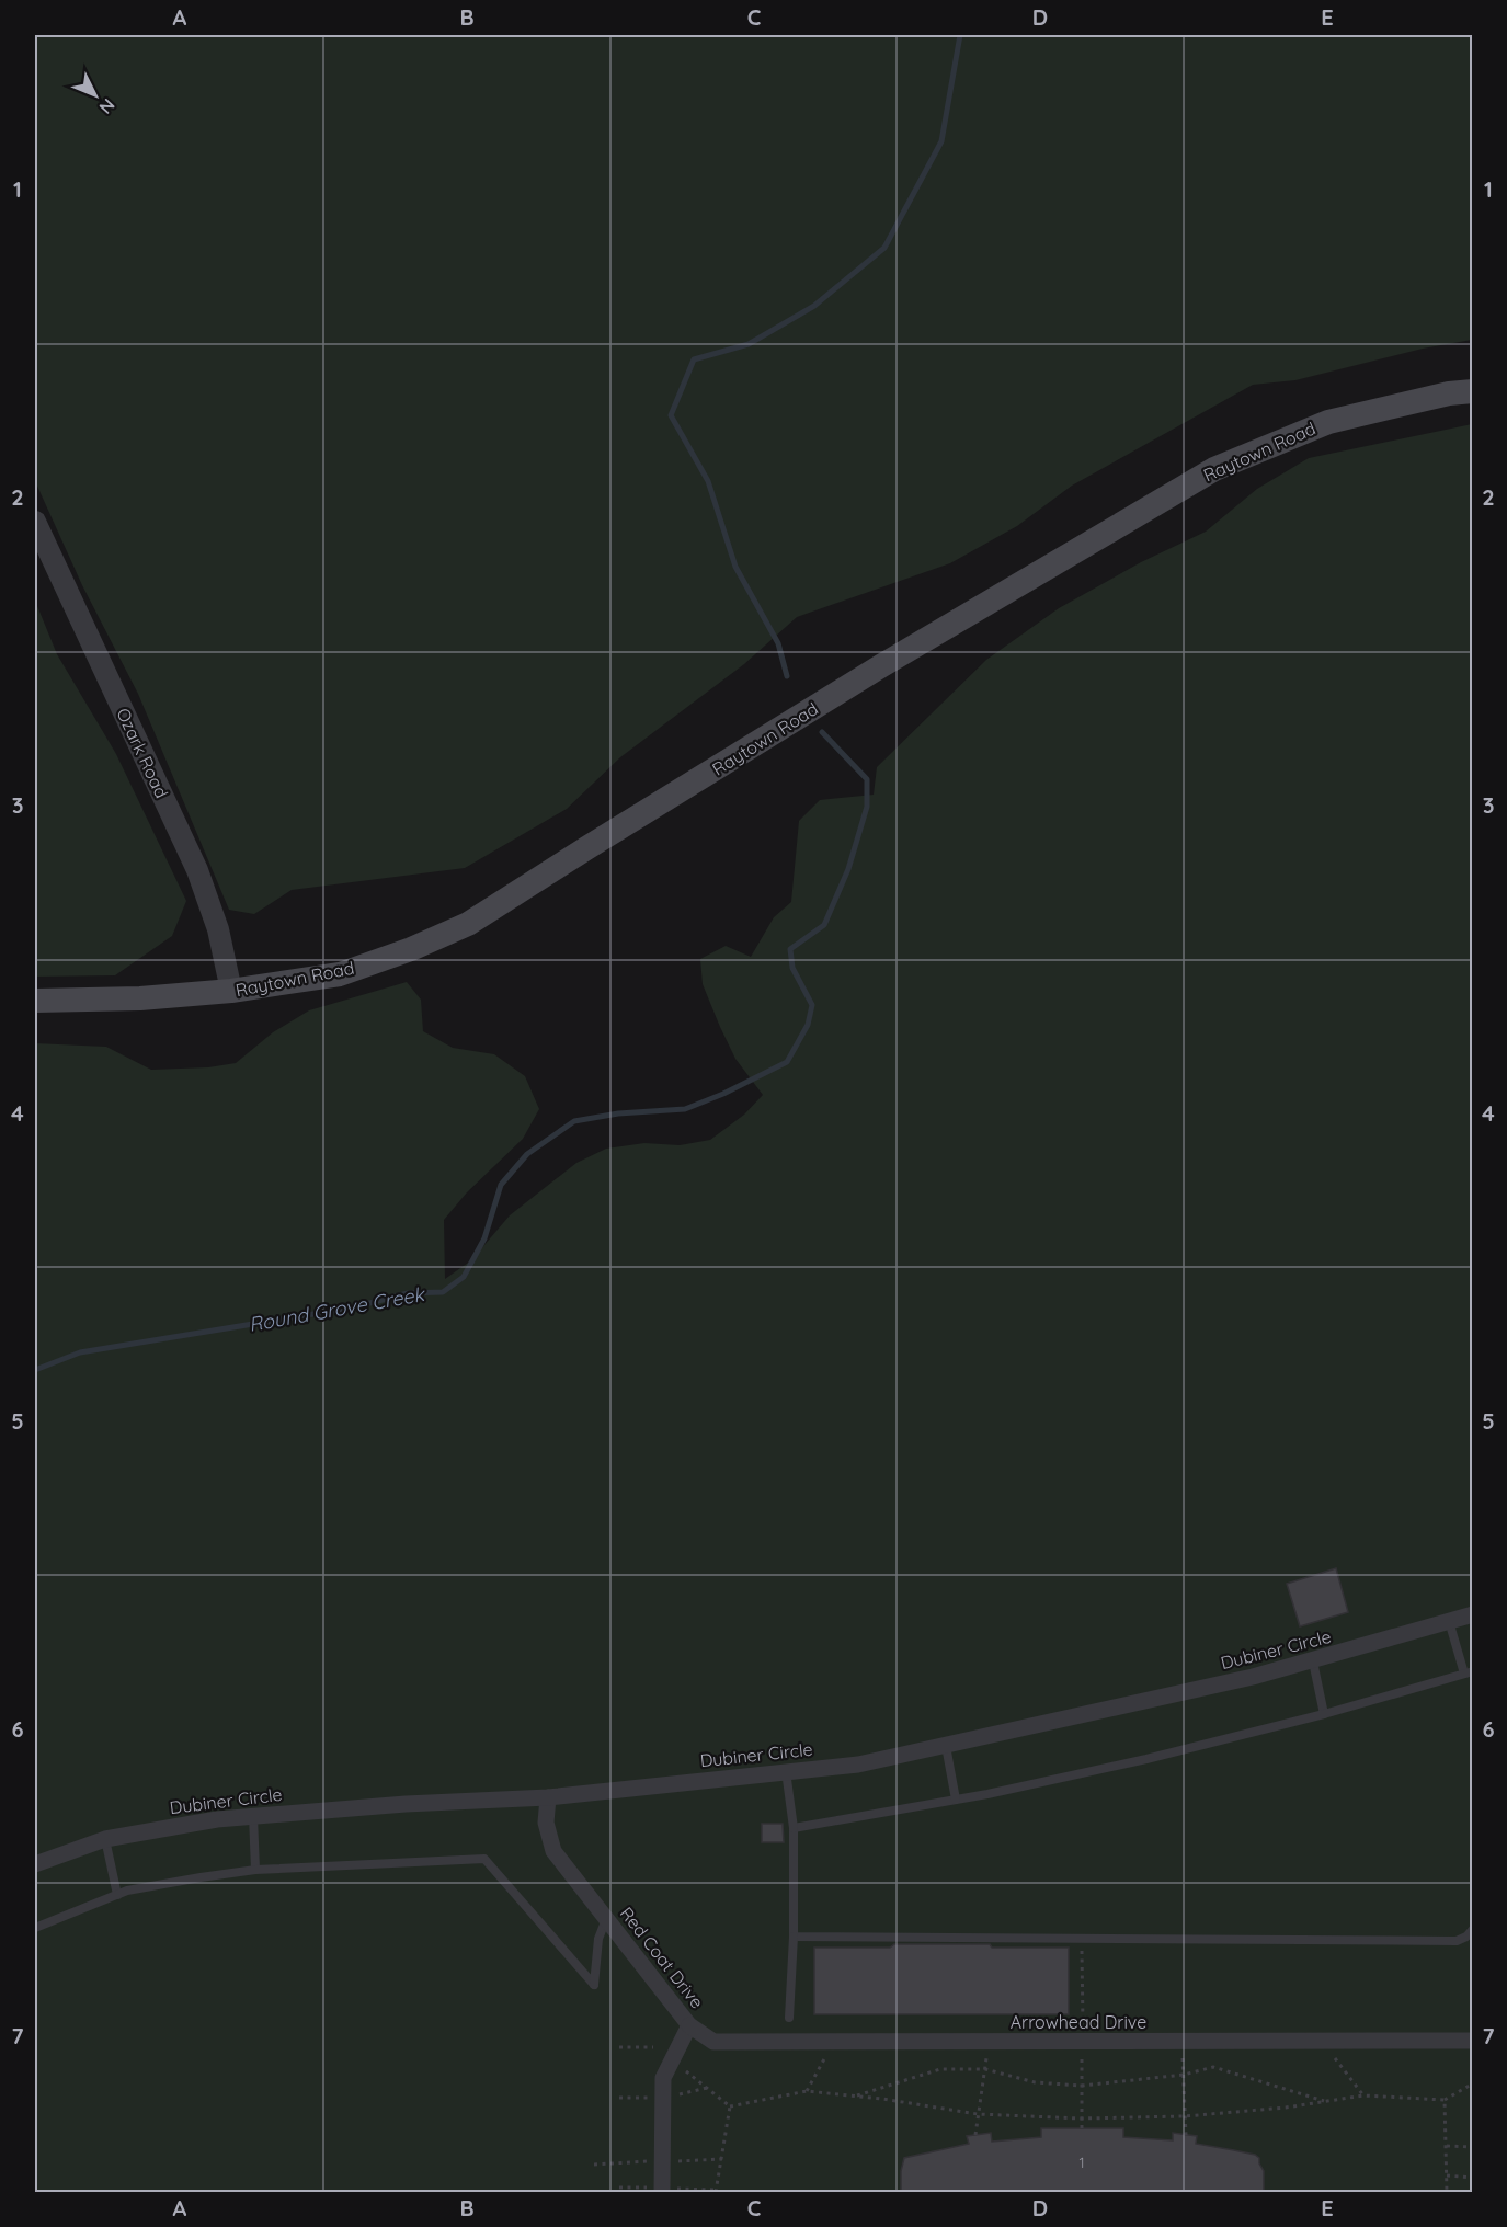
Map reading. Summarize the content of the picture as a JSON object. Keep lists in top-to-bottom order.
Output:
{
  "streets": {
    "main road": ["Raytown Road"],
    "street": [
      "Ozark Road",
      "Dubiner Circle",
      "Red Coat Drive",
      "Arrowhead Drive"
    ]
  },
  "crossings": [
    ["Raytown Road", "Ozark Road"],
    ["Dubiner Circle", "Red Coat Drive"],
    ["Red Coat Drive", "Arrowhead Drive"]
  ],
  "water": ["Round Grove Creek"],
  "house_numbers": ["1"],
  "north": "bottom right",
  "grid": {
    "columns": [
      "A",
      "B",
      "C",
      "D",
      "E"
    ],
    "rows": [
      "1",
      "2",
      "3",
      "4",
      "5",
      "6",
      "7"
    ]
  }
}
